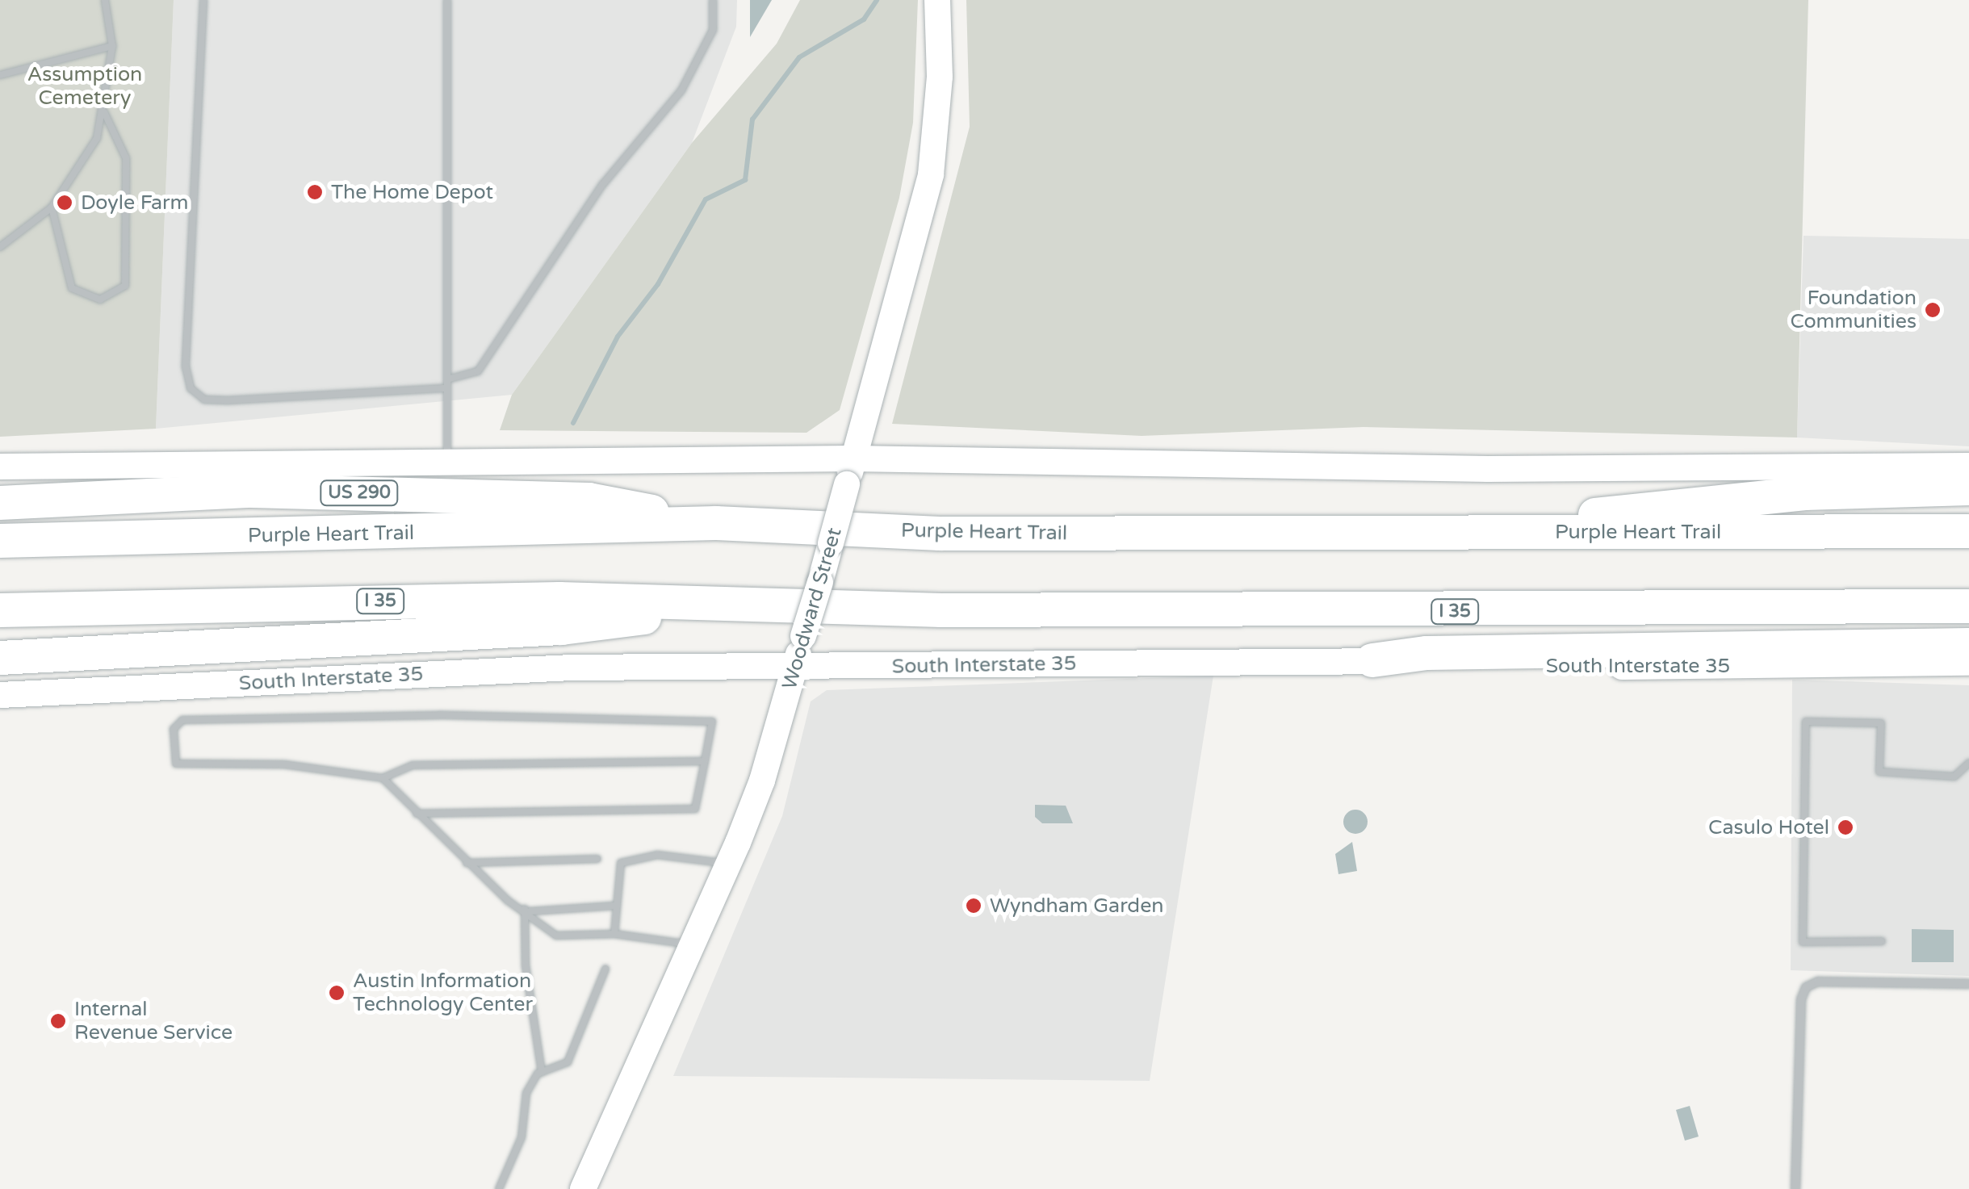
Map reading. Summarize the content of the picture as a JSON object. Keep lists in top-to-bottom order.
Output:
{
  "streets": {
    "highway": ["US 290", "Purple Heart Trail", "I 35"],
    "main road": ["Woodward Street", "South Interstate 35"]
  },
  "crossings": [
    ["US 290", "Purple Heart Trail"],
    ["Woodward Street", "South Interstate 35"]
  ],
  "parks": ["Assumption Cemetery"],
  "places": [
    "The Home Depot",
    "Doyle Farm",
    "Foundation Communities",
    "Casulo Hotel",
    "Wyndham Garden",
    "Austin Information Technology Center",
    "Internal Revenue Service"
  ]
}
